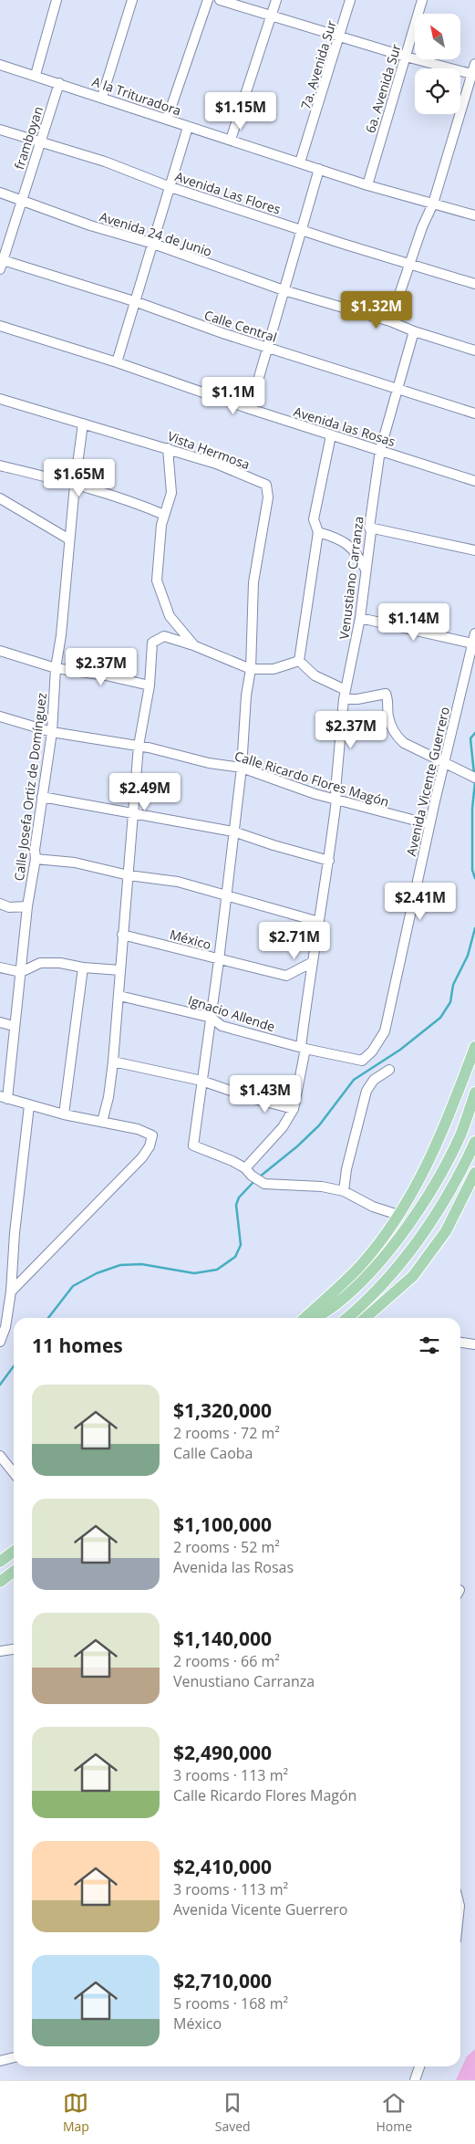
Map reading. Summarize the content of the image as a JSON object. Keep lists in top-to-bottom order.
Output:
{
  "streets": {
    "street": [
      "7a. Avenida Sur",
      "6a. Avenida Sur",
      "A la Trituradora",
      "framboyan",
      "Avenida Las Flores",
      "Avenida 24 de Junio",
      "Calle Central",
      "Avenida las Rosas",
      "Vista Hermosa",
      "Venustiano Carranza",
      "Calle Ricardo Flores Magón",
      "Avenida Vicente Guerrero",
      "Calle Josefa Ortiz de Domínguez",
      "México",
      "Ignacio Allende"
    ]
  },
  "crossings": [
    ["7a. Avenida Sur", "A la Trituradora"],
    ["6a. Avenida Sur", "A la Trituradora"],
    ["A la Trituradora", "framboyan"],
    ["framboyan", "Avenida Las Flores"],
    ["framboyan", "Avenida 24 de Junio"],
    ["framboyan", "Calle Central"],
    ["Avenida 24 de Junio", "Venustiano Carranza"],
    ["Calle Central", "Venustiano Carranza"],
    ["Avenida las Rosas", "Venustiano Carranza"],
    ["Vista Hermosa", "Calle Josefa Ortiz de Domínguez"],
    ["Venustiano Carranza", "Calle Ricardo Flores Magón"],
    ["Venustiano Carranza", "México"],
    ["Venustiano Carranza", "Ignacio Allende"],
    ["Calle Ricardo Flores Magón", "Avenida Vicente Guerrero"],
    ["Calle Ricardo Flores Magón", "Calle Josefa Ortiz de Domínguez"],
    ["Avenida Vicente Guerrero", "Ignacio Allende"]
  ],
  "north": "top left",
  "page": {
    "price": [
      "$1.15M",
      "$1.32M",
      "$1.1M",
      "$1.65M",
      "$1.14M",
      "$2.37M",
      "$2.37M",
      "$2.49M",
      "$2.41M",
      "$2.71M",
      "$1.43M"
    ],
    "heading": "11 homes",
    "list": [
      {
        "name": "$1,320,000",
        "note": "2 rooms · 72 m² · Calle Caoba"
      },
      {
        "name": "$1,100,000",
        "note": "2 rooms · 52 m² · Avenida las Rosas"
      },
      {
        "name": "$1,140,000",
        "note": "2 rooms · 66 m² · Venustiano Carranza"
      },
      {
        "name": "$2,490,000",
        "note": "3 rooms · 113 m² · Calle Ricardo Flores Magón"
      },
      {
        "name": "$2,410,000",
        "note": "3 rooms · 113 m² · Avenida Vicente Guerrero"
      },
      {
        "name": "$2,710,000",
        "note": "5 rooms · 168 m² · México"
      }
    ],
    "tabs": ["Map", "Saved", "Home"]
  }
}
